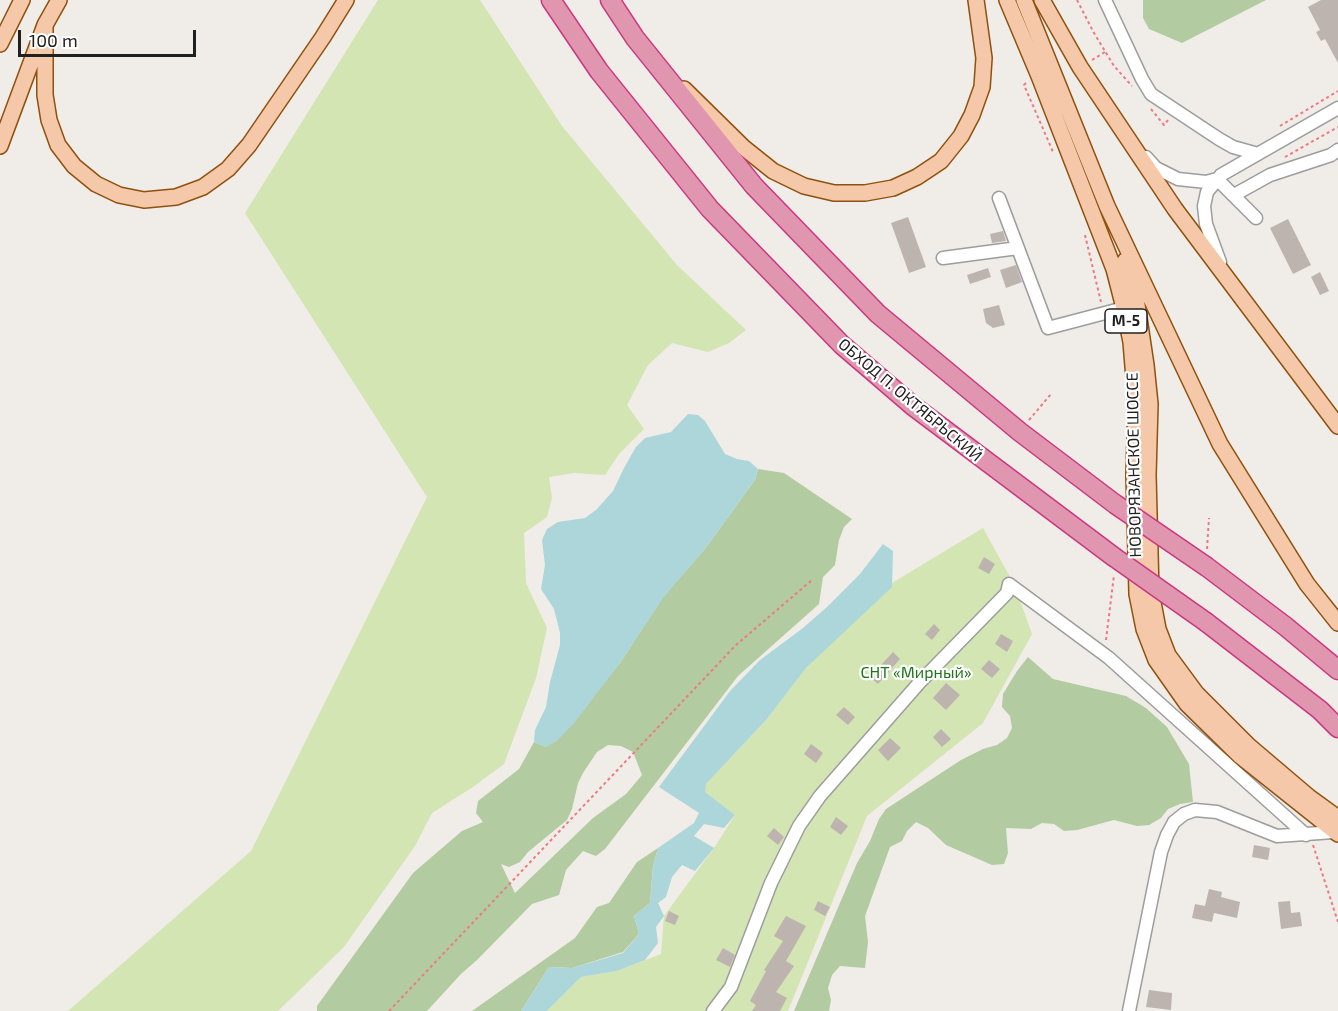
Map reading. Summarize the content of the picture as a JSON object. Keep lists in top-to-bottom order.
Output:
{
  "streets": {
    "highway": ["ОБХОД П. ОКТЯБРЬСКИЙ"],
    "main road": ["М-5", "НОВОРЯЗАНСКОЕ ШОССЕ"]
  },
  "parks": ["СНТ «Мирный»"],
  "scale_bar": "100 m"
}
